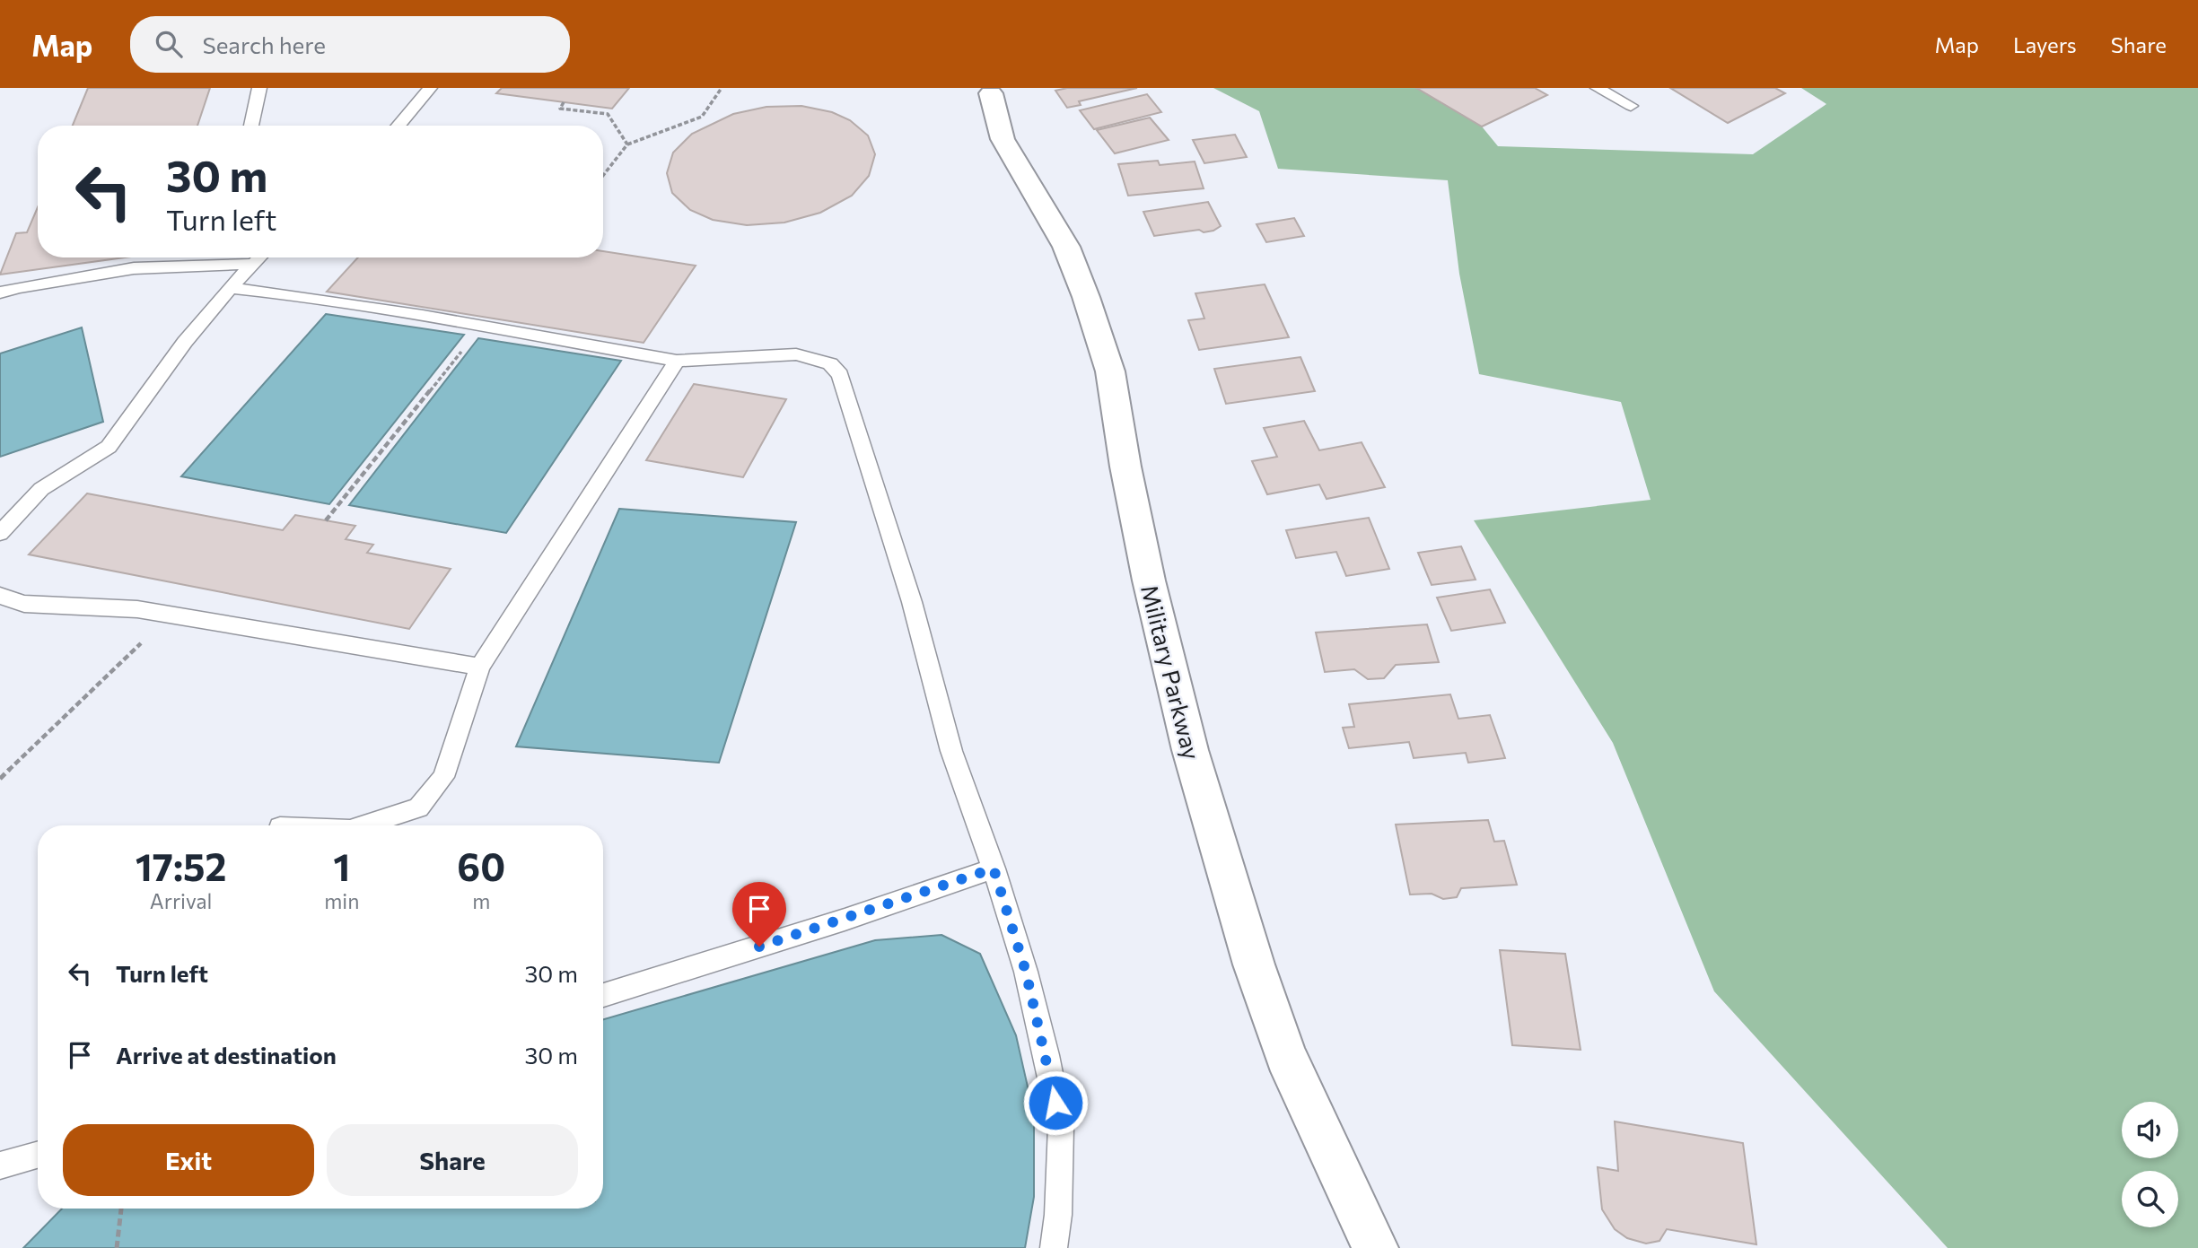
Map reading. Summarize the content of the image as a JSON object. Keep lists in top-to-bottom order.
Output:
{
  "streets": {
    "street": ["Military Parkway"]
  },
  "page": {
    "header": "Map",
    "search": "Search here",
    "nav": ["Map", "Layers", "Share"],
    "turn": ["30 m", "Turn left"],
    "eta": [
      "17:52",
      "Arrival",
      "1",
      "min",
      "60",
      "m"
    ],
    "list": [
      {
        "name": "Turn left",
        "value": "30 m"
      },
      {
        "name": "Arrive at destination",
        "value": "30 m"
      }
    ],
    "buttons": ["Exit", "Share"]
  }
}
